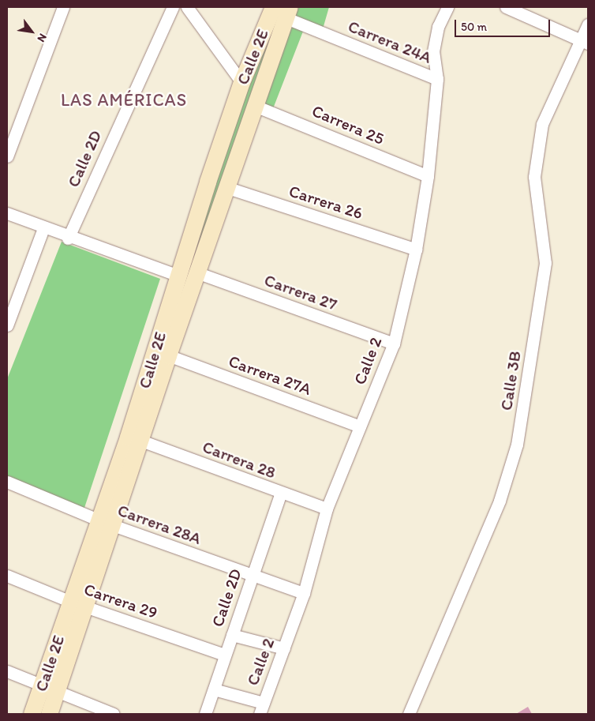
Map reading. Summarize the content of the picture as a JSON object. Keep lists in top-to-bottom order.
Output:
{
  "streets": {
    "street": [
      "Carrera 24A",
      "Calle 2E",
      "Carrera 25",
      "Calle 2D",
      "Carrera 26",
      "Carrera 27",
      "Calle 2",
      "Carrera 27A",
      "Calle 3B",
      "Carrera 28",
      "Carrera 28A",
      "Carrera 29"
    ]
  },
  "crossings": [
    ["Carrera 24A", "Calle 2E"],
    ["Carrera 24A", "Calle 2"],
    ["Calle 2E", "Carrera 25"],
    ["Calle 2E", "Carrera 26"],
    ["Calle 2E", "Carrera 27"],
    ["Calle 2E", "Carrera 27A"],
    ["Calle 2E", "Carrera 28"],
    ["Calle 2E", "Carrera 28A"],
    ["Calle 2E", "Carrera 29"],
    ["Carrera 25", "Calle 2"],
    ["Calle 2D", "Carrera 28"],
    ["Calle 2D", "Carrera 28A"],
    ["Calle 2D", "Carrera 29"],
    ["Carrera 26", "Calle 2"],
    ["Carrera 27", "Calle 2"],
    ["Calle 2", "Carrera 27A"],
    ["Calle 2", "Carrera 28"],
    ["Calle 2", "Carrera 28A"]
  ],
  "districts": ["LAS AMÉRICAS"],
  "scale_bar": "50 m",
  "north": "bottom right"
}
